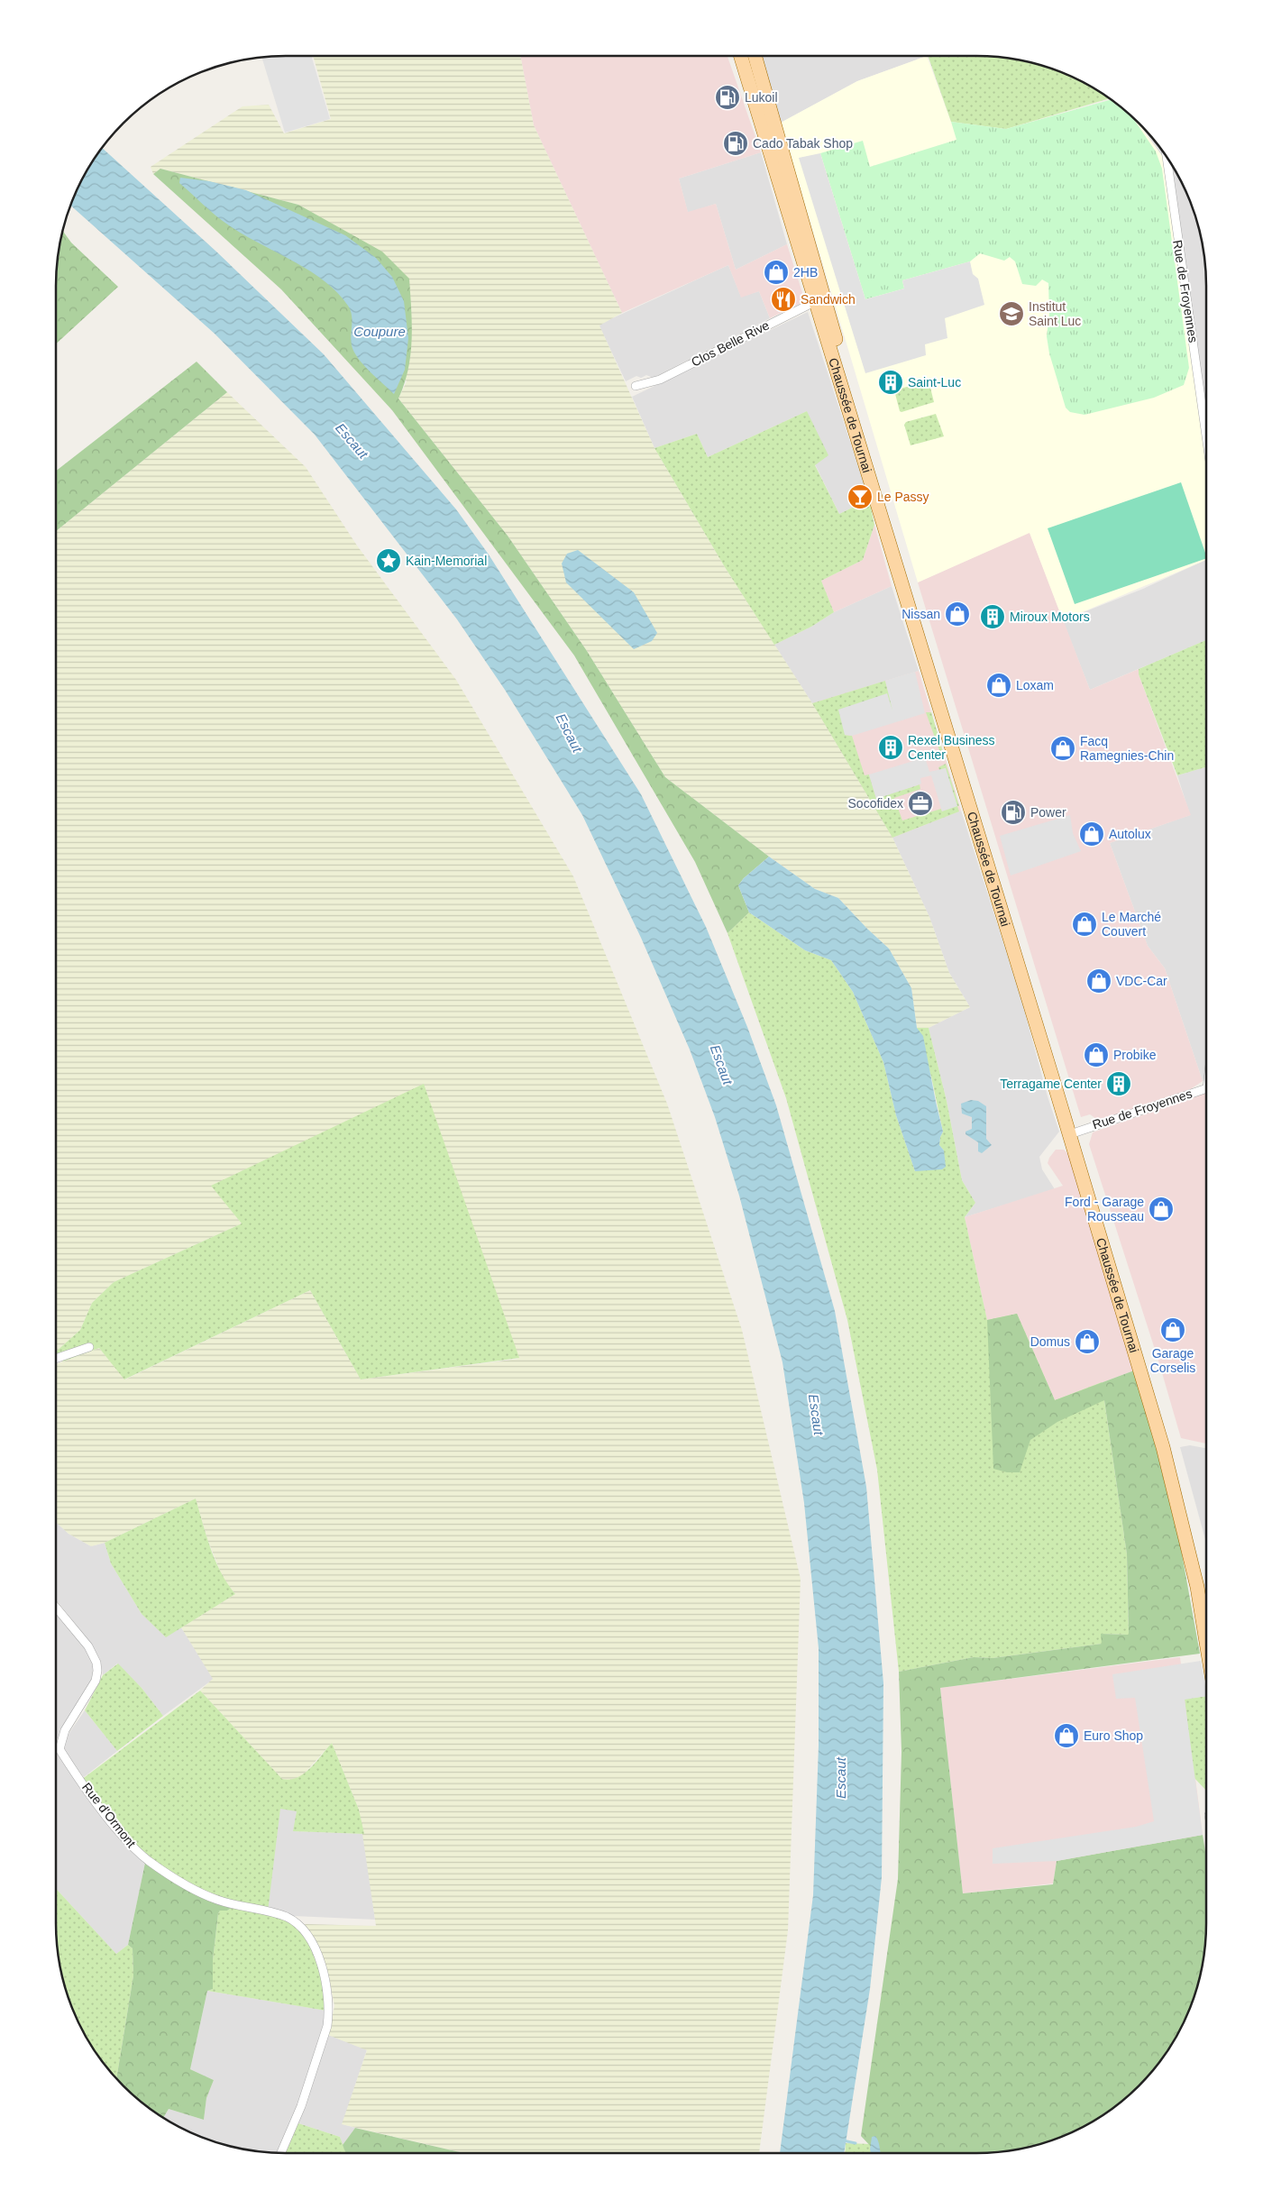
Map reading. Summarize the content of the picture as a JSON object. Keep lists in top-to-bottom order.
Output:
{
  "streets": {
    "main road": ["Chaussée de Tournai"],
    "street": ["Rue de Froyennes", "Clos Belle Rive", "Rue d'Ormont"]
  },
  "crossings": [
    ["Rue de Froyennes", "Chaussée de Tournai"],
    ["Clos Belle Rive", "Chaussée de Tournai"]
  ],
  "water": ["Coupure", "Escaut"],
  "places": {
    "fuel station": ["Lukoil", "Cado Tabak Shop", "Power"],
    "shop": [
      "2HB",
      "Nissan",
      "Loxam",
      "Facq Ramegnies-Chin",
      "Autolux",
      "Le Marché Couvert",
      "VDC-Car",
      "Probike",
      "Ford - Garage Rousseau",
      "Garage Corselis",
      "Domus",
      "Euro Shop"
    ],
    "restaurant": ["Sandwich"],
    "school or university": ["Institut Saint Luc"],
    "building": [
      "Saint-Luc",
      "Miroux Motors",
      "Rexel Business Center",
      "Terragame Center"
    ],
    "bar": ["Le Passy"],
    "place": ["Kain-Memorial"],
    "office": ["Socofidex"]
  }
}
